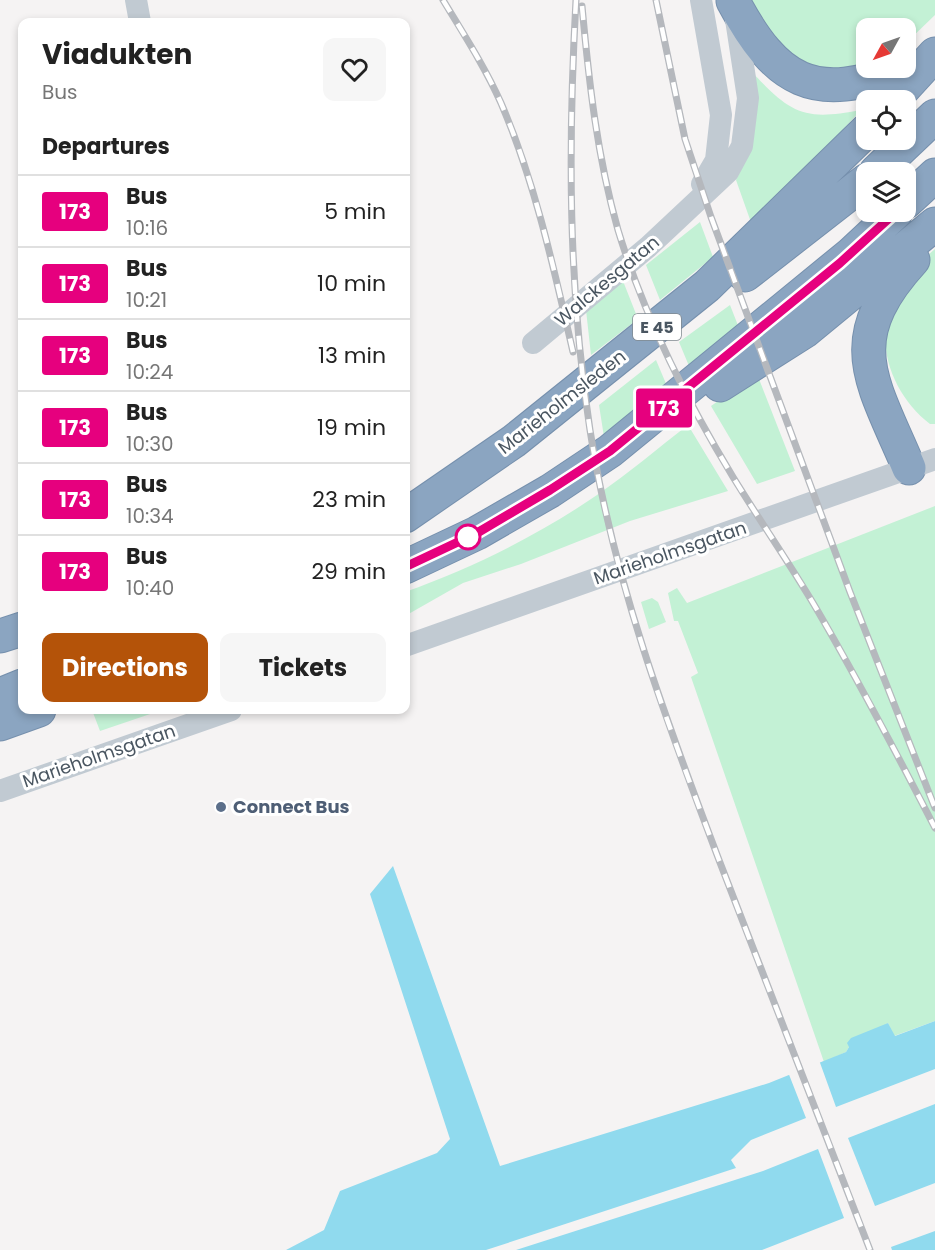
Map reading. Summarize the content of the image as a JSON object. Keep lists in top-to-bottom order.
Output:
{
  "streets": {
    "highway": ["E 45", "Marieholmsleden"],
    "street": ["Walckesgatan", "Marieholmsgatan"]
  },
  "crossings": [
    ["E 45", "Marieholmsleden"]
  ],
  "places": ["Connect Bus"],
  "lines": ["bus line 173"],
  "north": "bottom left",
  "page": {
    "on_map": "173",
    "heading": [
      ["Viadukten", "Bus"],
      "Departures"
    ],
    "list": [
      {
        "mark": "173",
        "name": "Bus",
        "note": "10:16",
        "value": "5 min"
      },
      {
        "mark": "173",
        "name": "Bus",
        "note": "10:21",
        "value": "10 min"
      },
      {
        "mark": "173",
        "name": "Bus",
        "note": "10:24",
        "value": "13 min"
      },
      {
        "mark": "173",
        "name": "Bus",
        "note": "10:30",
        "value": "19 min"
      },
      {
        "mark": "173",
        "name": "Bus",
        "note": "10:34",
        "value": "23 min"
      },
      {
        "mark": "173",
        "name": "Bus",
        "note": "10:40",
        "value": "29 min"
      }
    ],
    "buttons": ["Directions", "Tickets"]
  }
}
